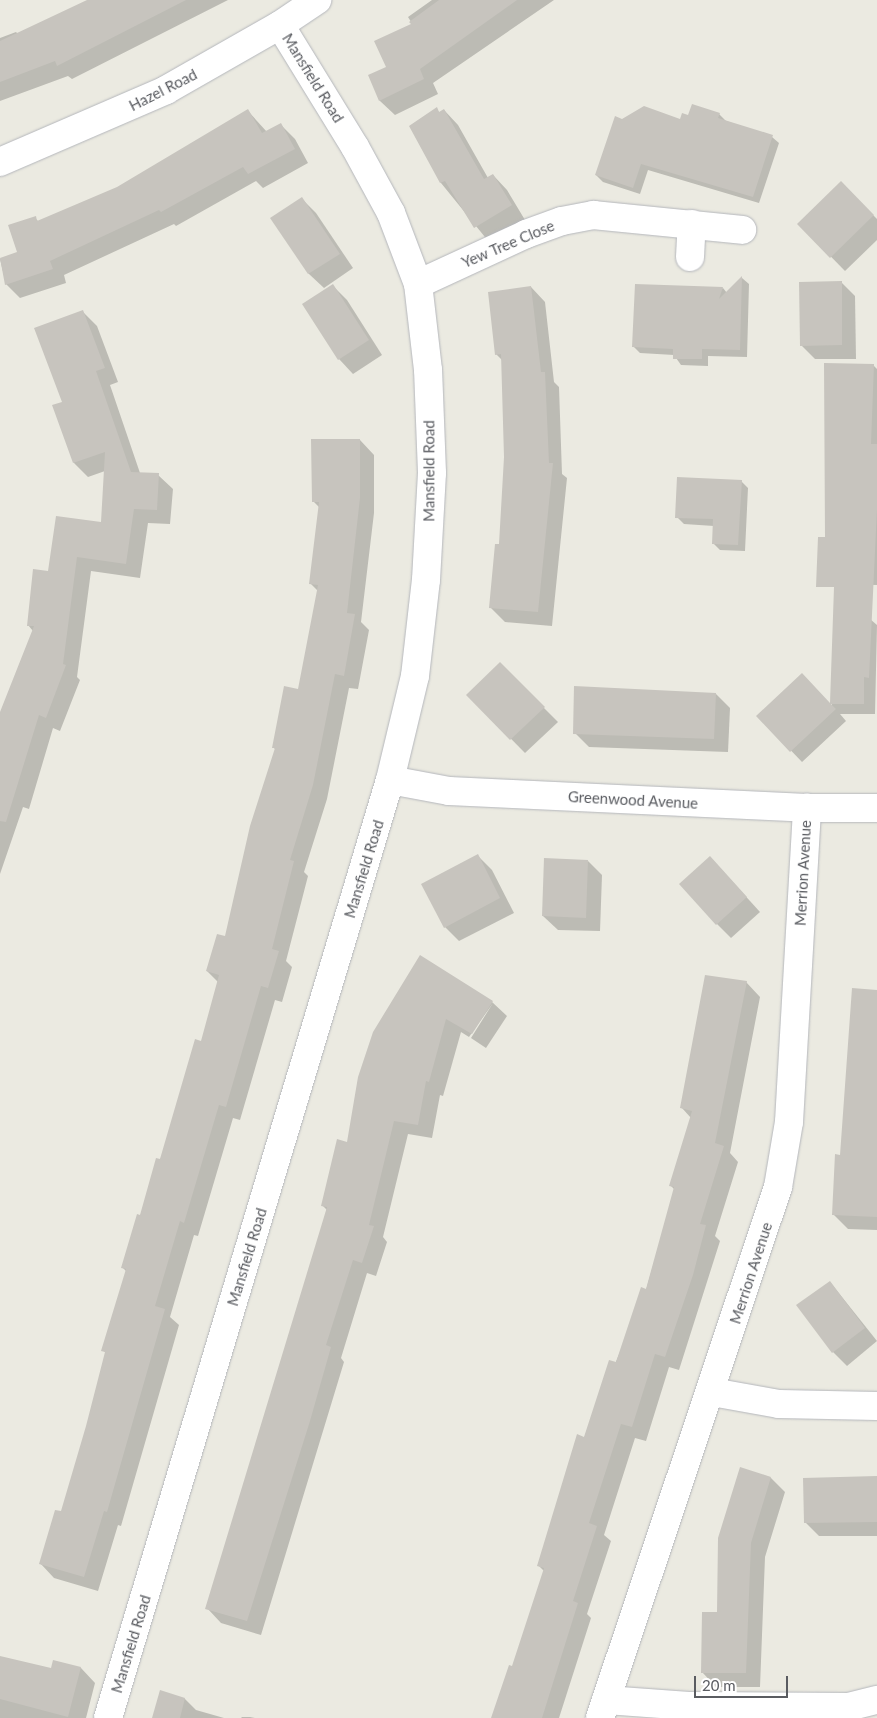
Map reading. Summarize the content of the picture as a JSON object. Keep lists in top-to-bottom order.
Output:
{
  "streets": {
    "street": [
      "Mansfield Road",
      "Hazel Road",
      "Yew Tree Close",
      "Greenwood Avenue",
      "Merrion Avenue"
    ]
  },
  "crossings": [
    ["Mansfield Road", "Hazel Road"],
    ["Mansfield Road", "Yew Tree Close"],
    ["Mansfield Road", "Greenwood Avenue"],
    ["Greenwood Avenue", "Merrion Avenue"]
  ],
  "scale_bar": "20 m"
}
